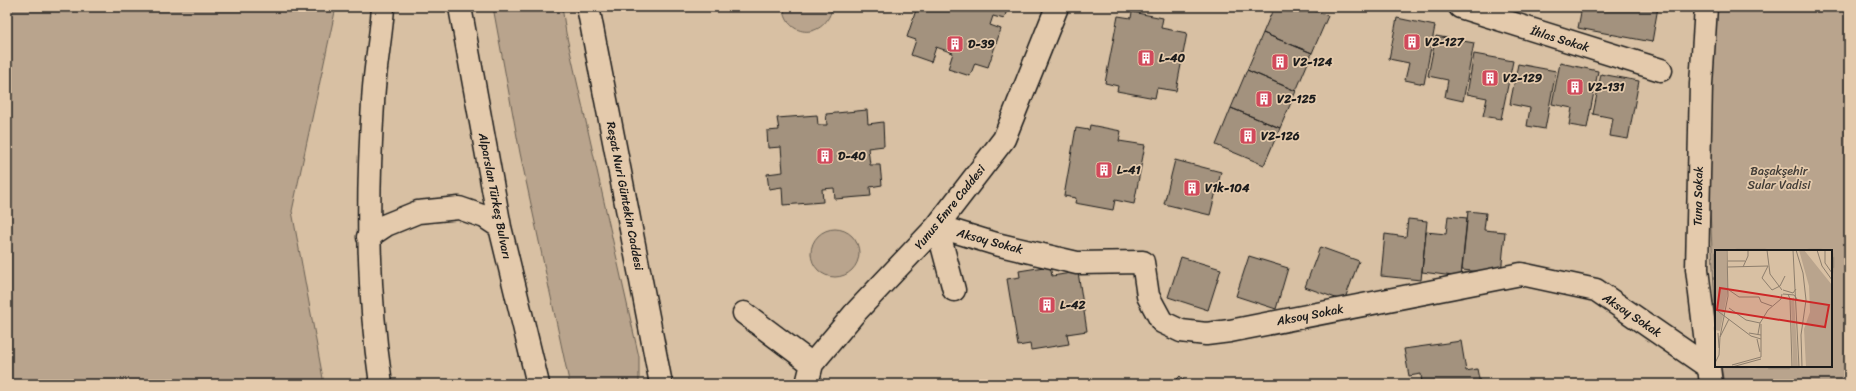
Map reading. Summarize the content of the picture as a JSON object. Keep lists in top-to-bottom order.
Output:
{
  "streets": {
    "main road": [
      "İhlas Sokak",
      "Alparslan Türkeş Bulvarı",
      "Reşat Nuri Güntekin Caddesi",
      "Tuna Sokak",
      "Yunus Emre Caddesi",
      "Aksoy Sokak"
    ]
  },
  "crossings": [
    ["Tuna Sokak", "Aksoy Sokak"],
    ["Yunus Emre Caddesi", "Aksoy Sokak"]
  ],
  "parks": ["Başakşehir Sular Vadisi"],
  "places": {
    "building": [
      "V2-127",
      "D-39",
      "L-40",
      "V2-124",
      "V2-129",
      "V2-131",
      "V2-125",
      "V2-126",
      "D-40",
      "L-41",
      "V1k-104",
      "L-42"
    ]
  }
}
